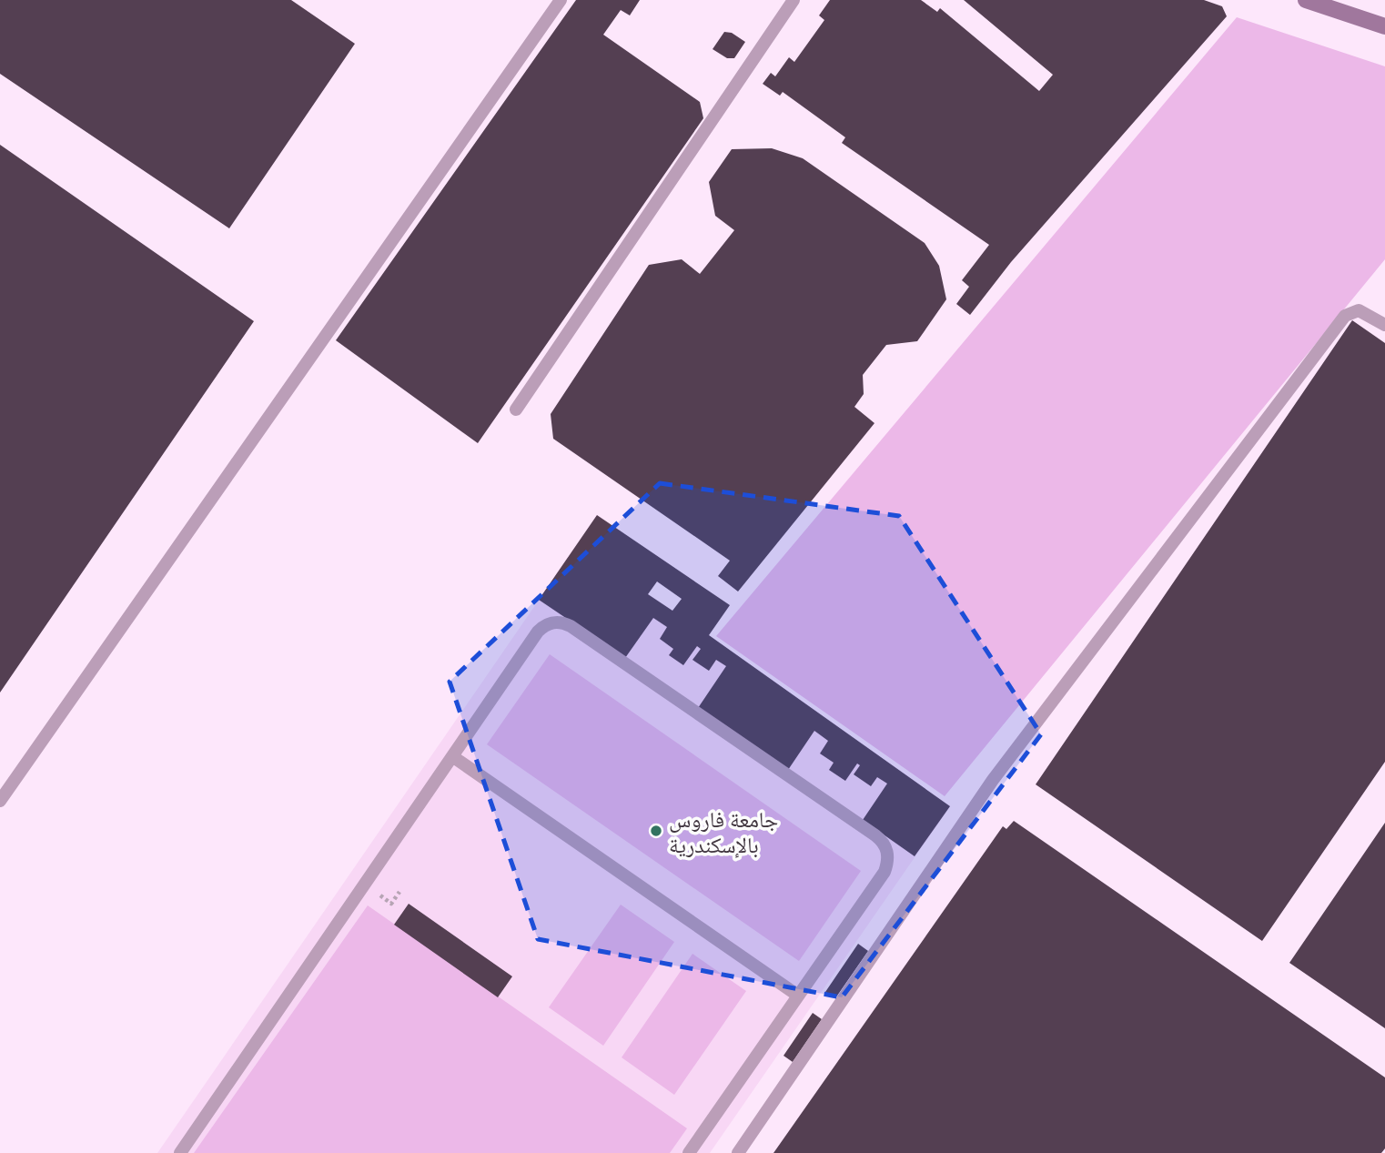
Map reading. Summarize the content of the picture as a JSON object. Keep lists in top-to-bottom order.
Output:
{
  "places": ["جامعة فاروس بالإسكندرية"]
}
